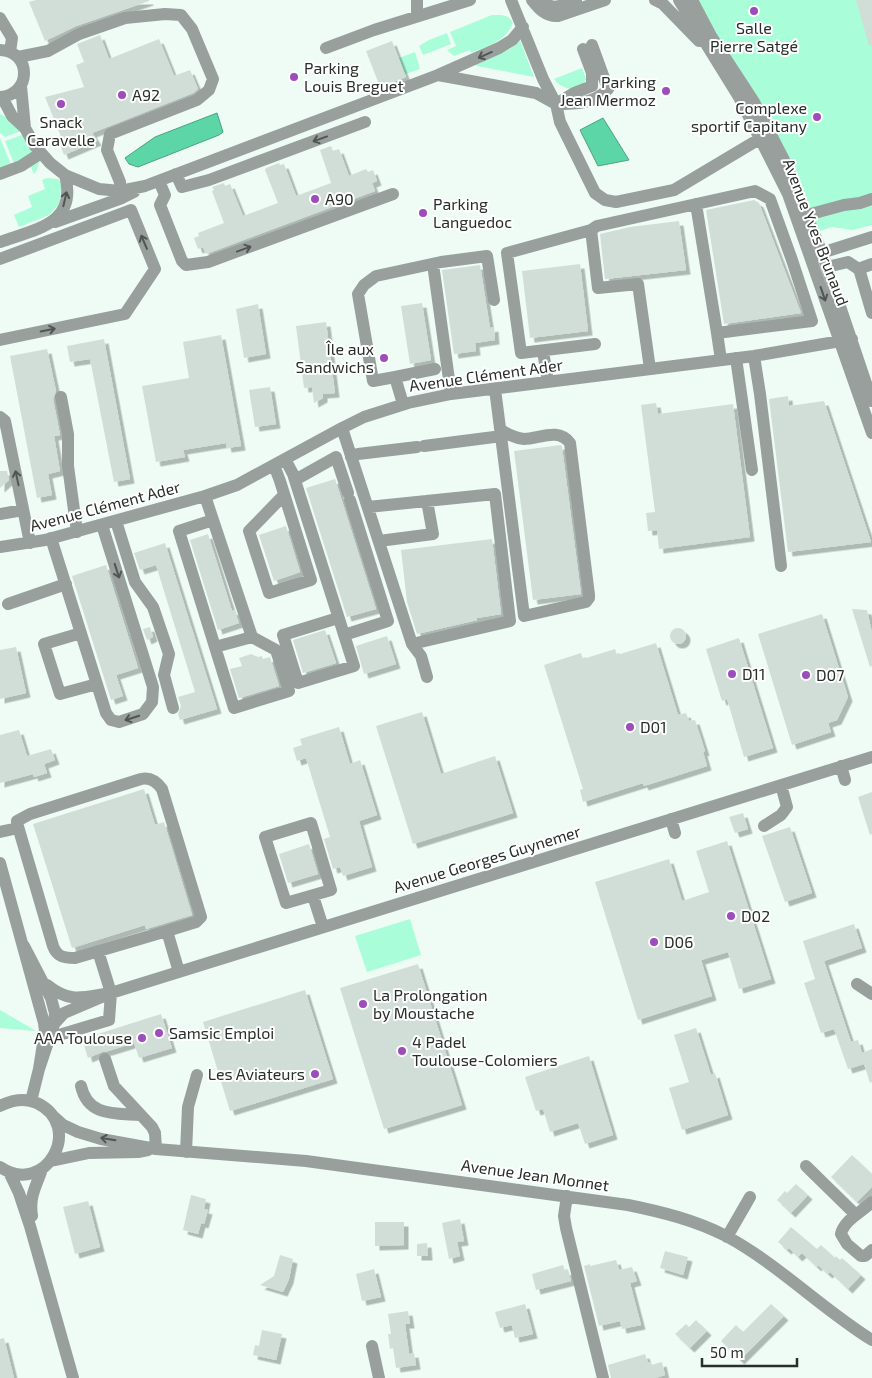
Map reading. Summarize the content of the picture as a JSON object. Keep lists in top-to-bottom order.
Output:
{
  "streets": {
    "street": [
      "Avenue Yves Brunaud",
      "Avenue Clément Ader",
      "Avenue Georges Guynemer",
      "Avenue Jean Monnet"
    ]
  },
  "crossings": [
    ["Avenue Yves Brunaud", "Avenue Clément Ader"]
  ],
  "places": [
    "Salle Pierre Satgé",
    "Parking Louis Breguet",
    "Parking Jean Mermoz",
    "A92",
    "Snack Caravelle",
    "Complexe sportif Capitany",
    "A90",
    "Parking Languedoc",
    "Île aux Sandwichs",
    "D11",
    "D07",
    "D01",
    "D02",
    "D06",
    "La Prolongation by Moustache",
    "Samsic Emploi",
    "AAA Toulouse",
    "4 Padel Toulouse-Colomiers",
    "Les Aviateurs"
  ],
  "scale_bar": "50 m"
}
